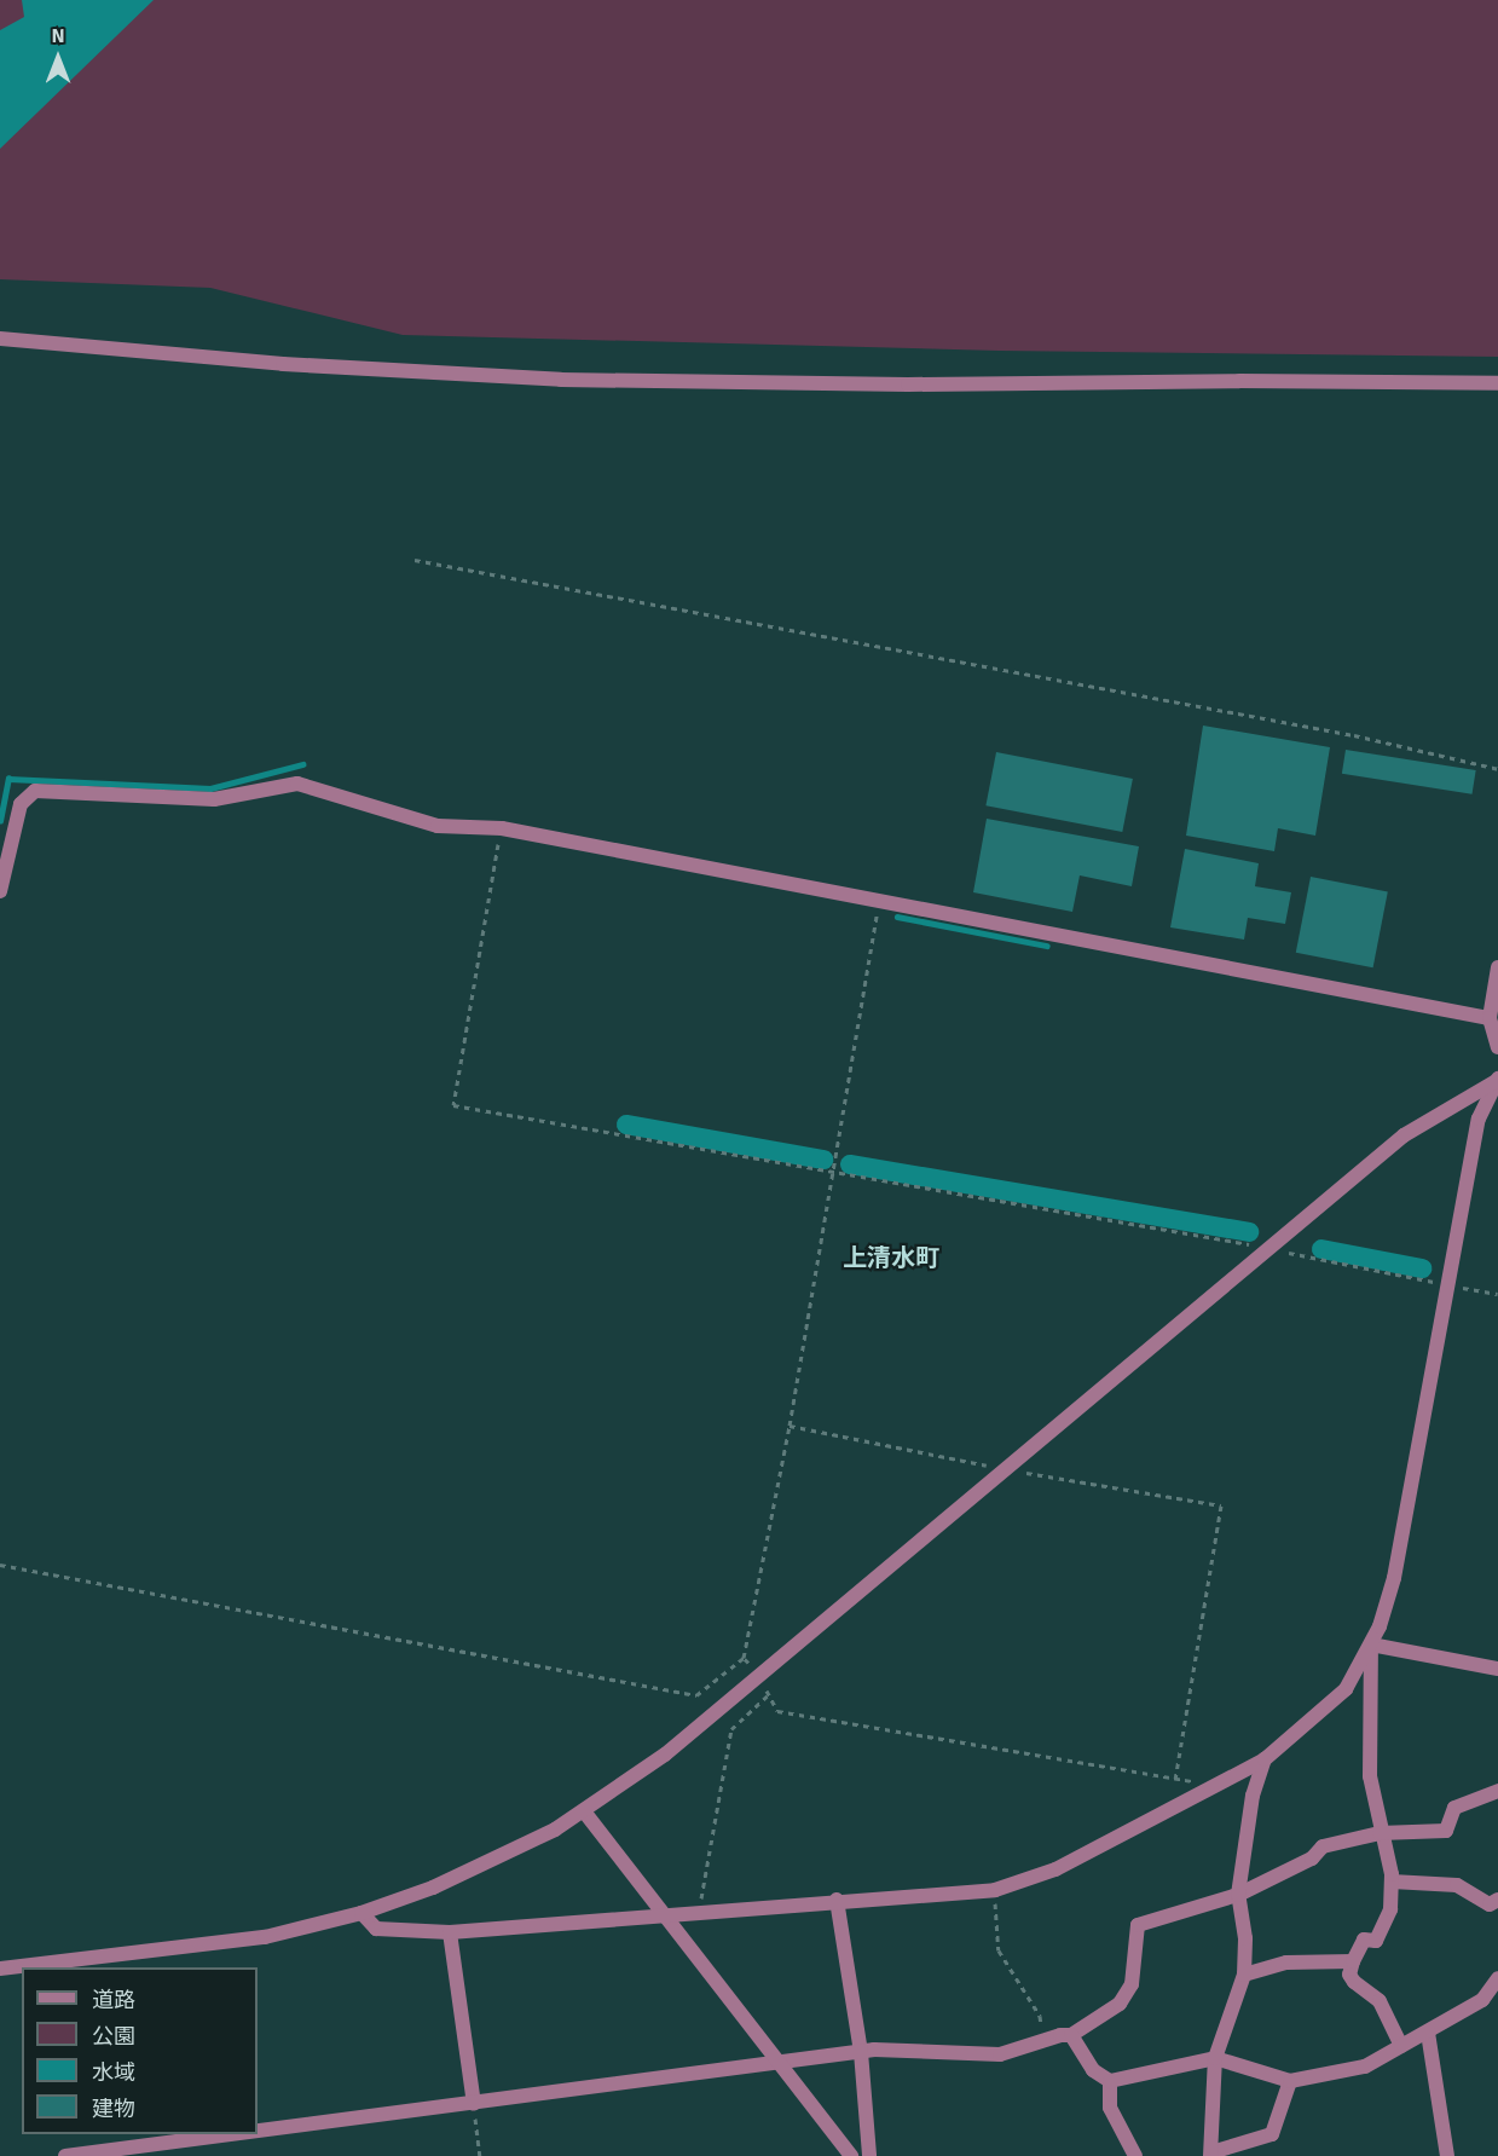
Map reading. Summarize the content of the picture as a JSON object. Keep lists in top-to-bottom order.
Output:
{
  "districts": ["上清水町"],
  "legend": [
    "道路",
    "公園",
    "水域",
    "建物"
  ],
  "north": "top"
}
